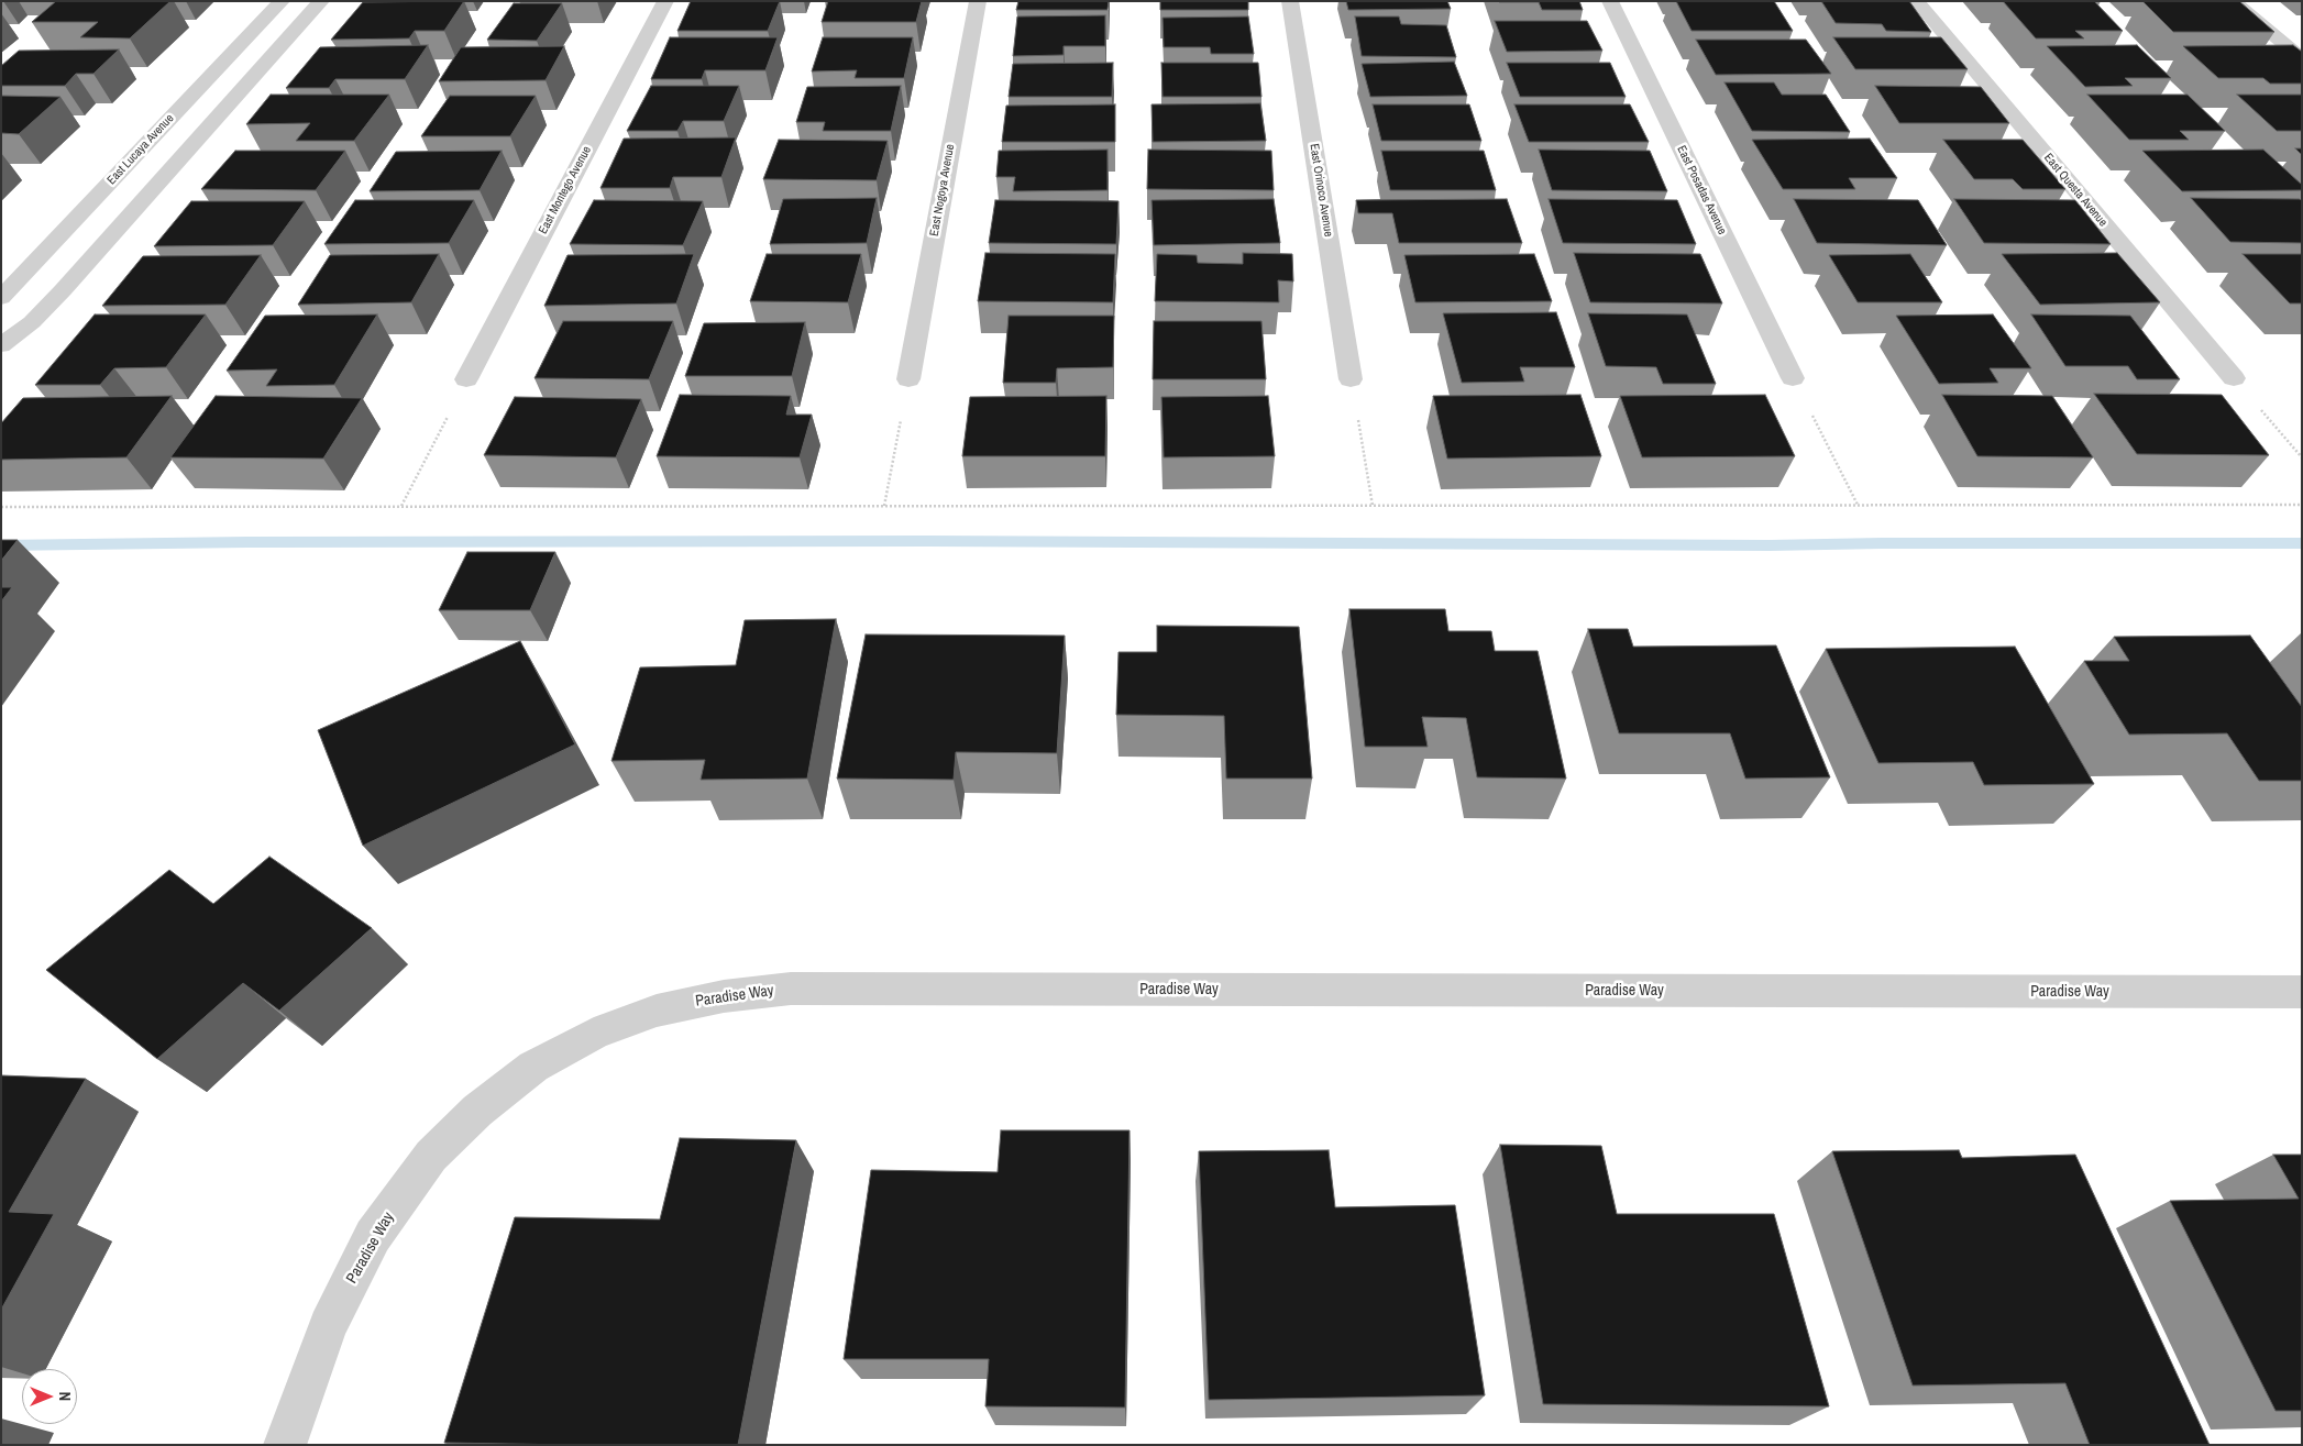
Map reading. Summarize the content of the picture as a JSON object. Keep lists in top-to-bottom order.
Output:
{
  "streets": {
    "street": [
      "East Lucaya Avenue",
      "East Montego Avenue",
      "East Nogoya Avenue",
      "East Orinoco Avenue",
      "East Posadas Avenue",
      "East Questa Avenue",
      "Paradise Way"
    ]
  },
  "north": "right"
}
